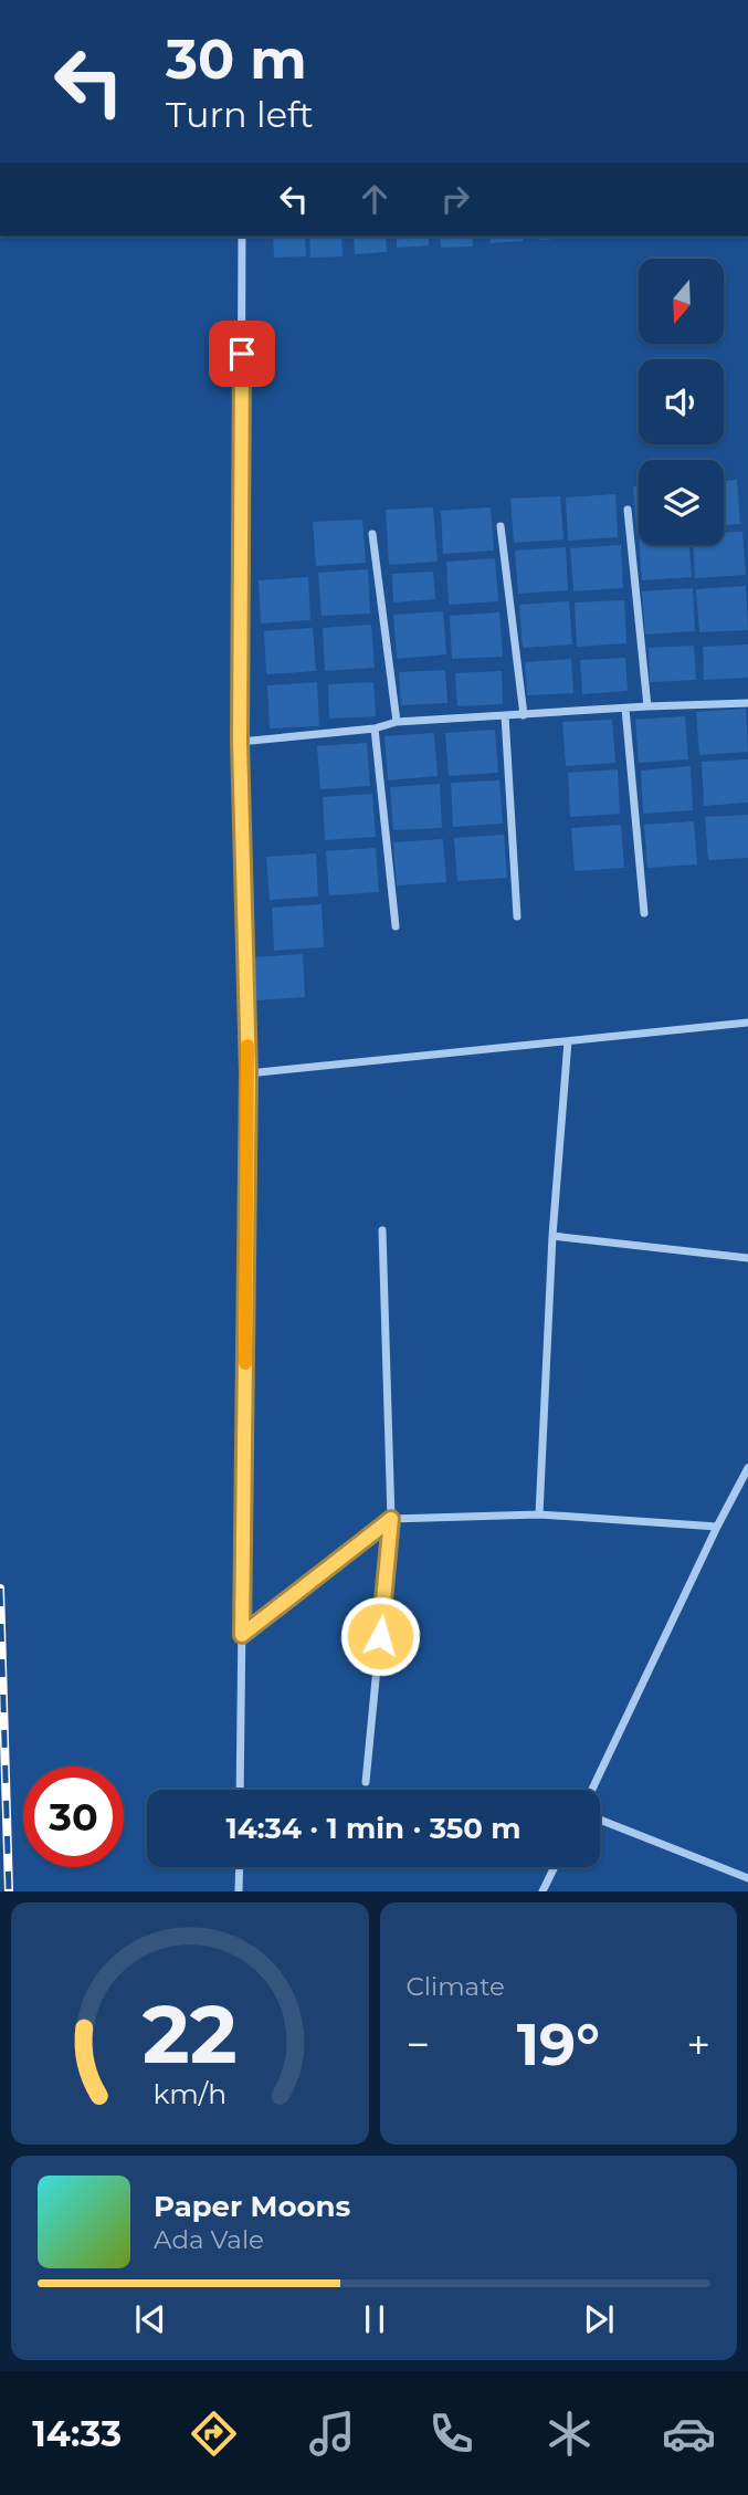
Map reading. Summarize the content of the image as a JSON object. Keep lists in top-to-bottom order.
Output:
{
  "north": "bottom",
  "page": {
    "turn": ["30 m", "Turn left"],
    "limit": "30",
    "trip": "14:34 · 1 min · 350 m",
    "tile": "Climate",
    "heat": ["−", "19°", "+"],
    "song": ["Paper Moons", "Ada Vale"],
    "tabs": "14:33",
    "gauge": ["22", "km/h"]
  }
}
